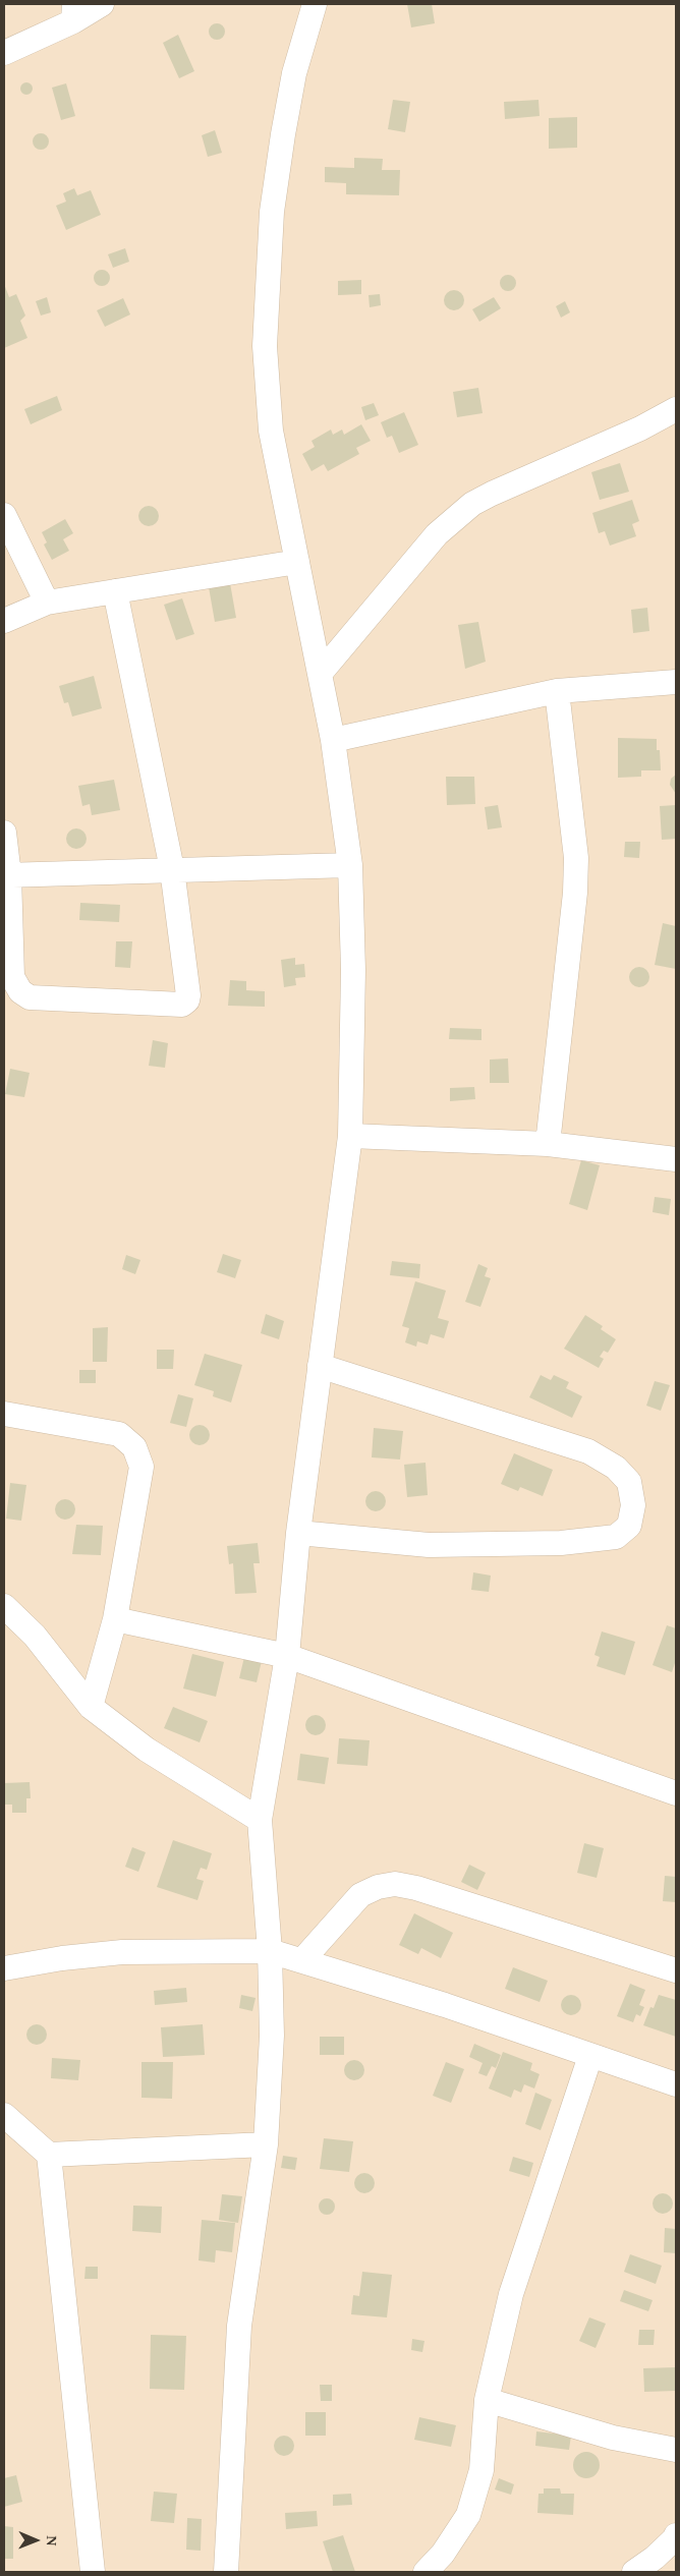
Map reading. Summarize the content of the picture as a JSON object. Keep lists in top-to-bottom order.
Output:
{
  "north": "right"
}
